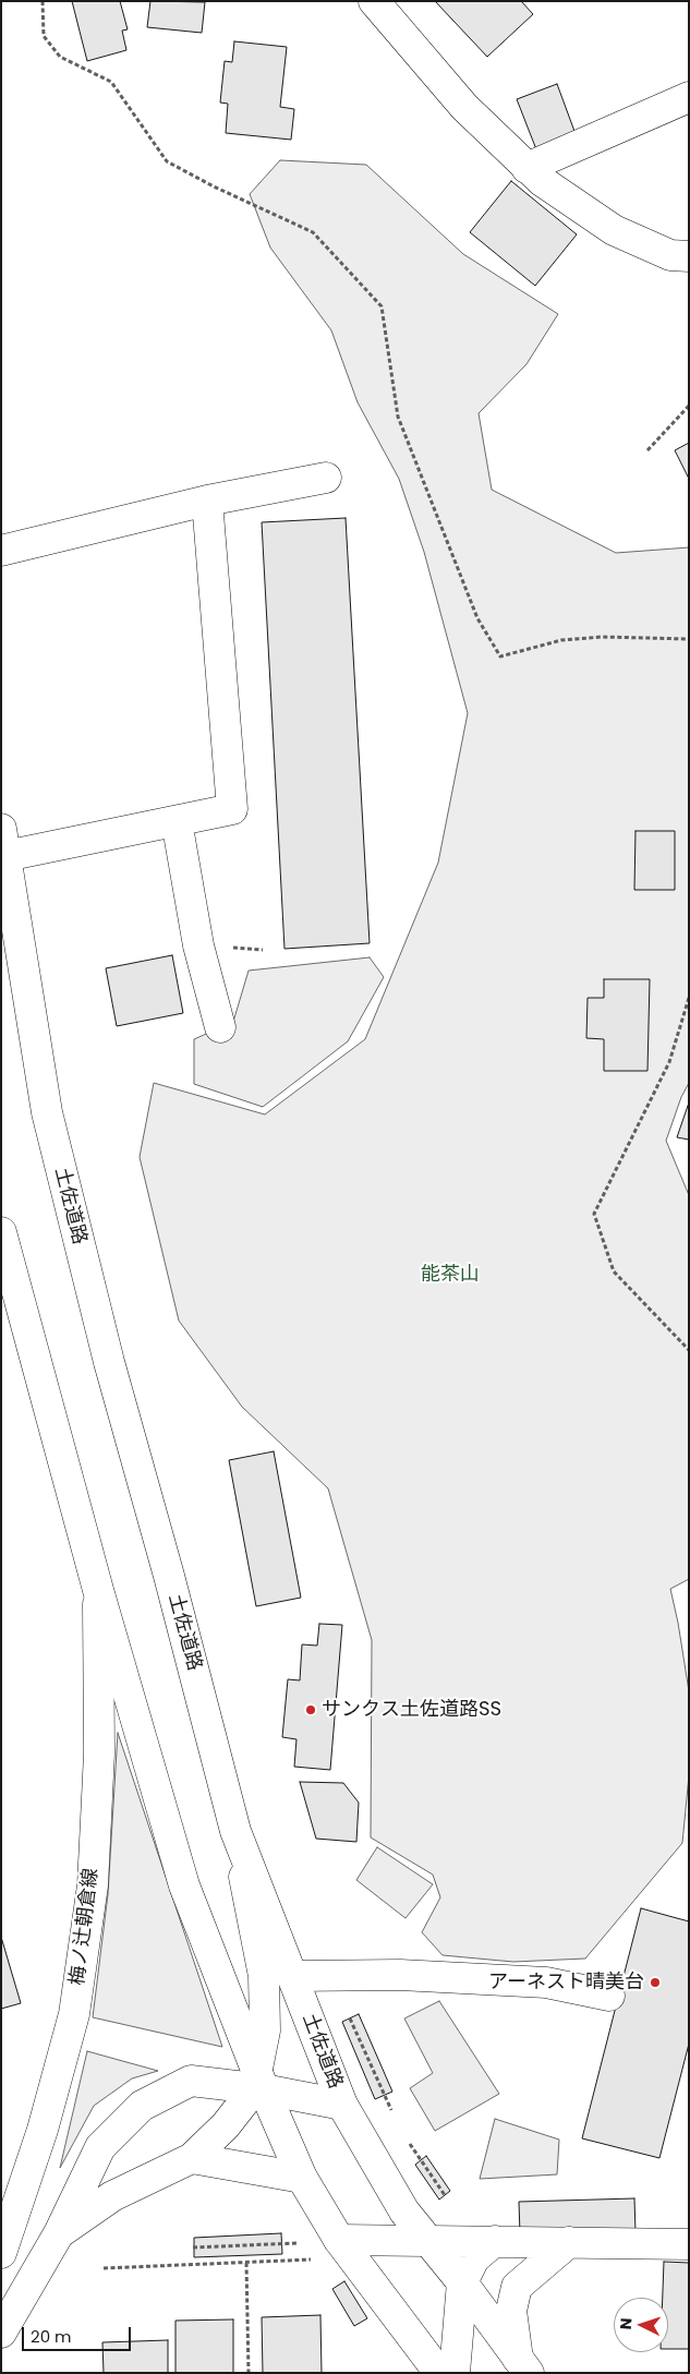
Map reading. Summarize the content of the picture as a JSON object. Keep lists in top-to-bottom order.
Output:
{
  "streets": {
    "main road": ["土佐道路", "梅ノ辻朝倉線"]
  },
  "parks": ["能茶山"],
  "places": ["サンクス土佐道路SS", "アーネスト晴美台"],
  "scale_bar": "20 m",
  "north": "left"
}
